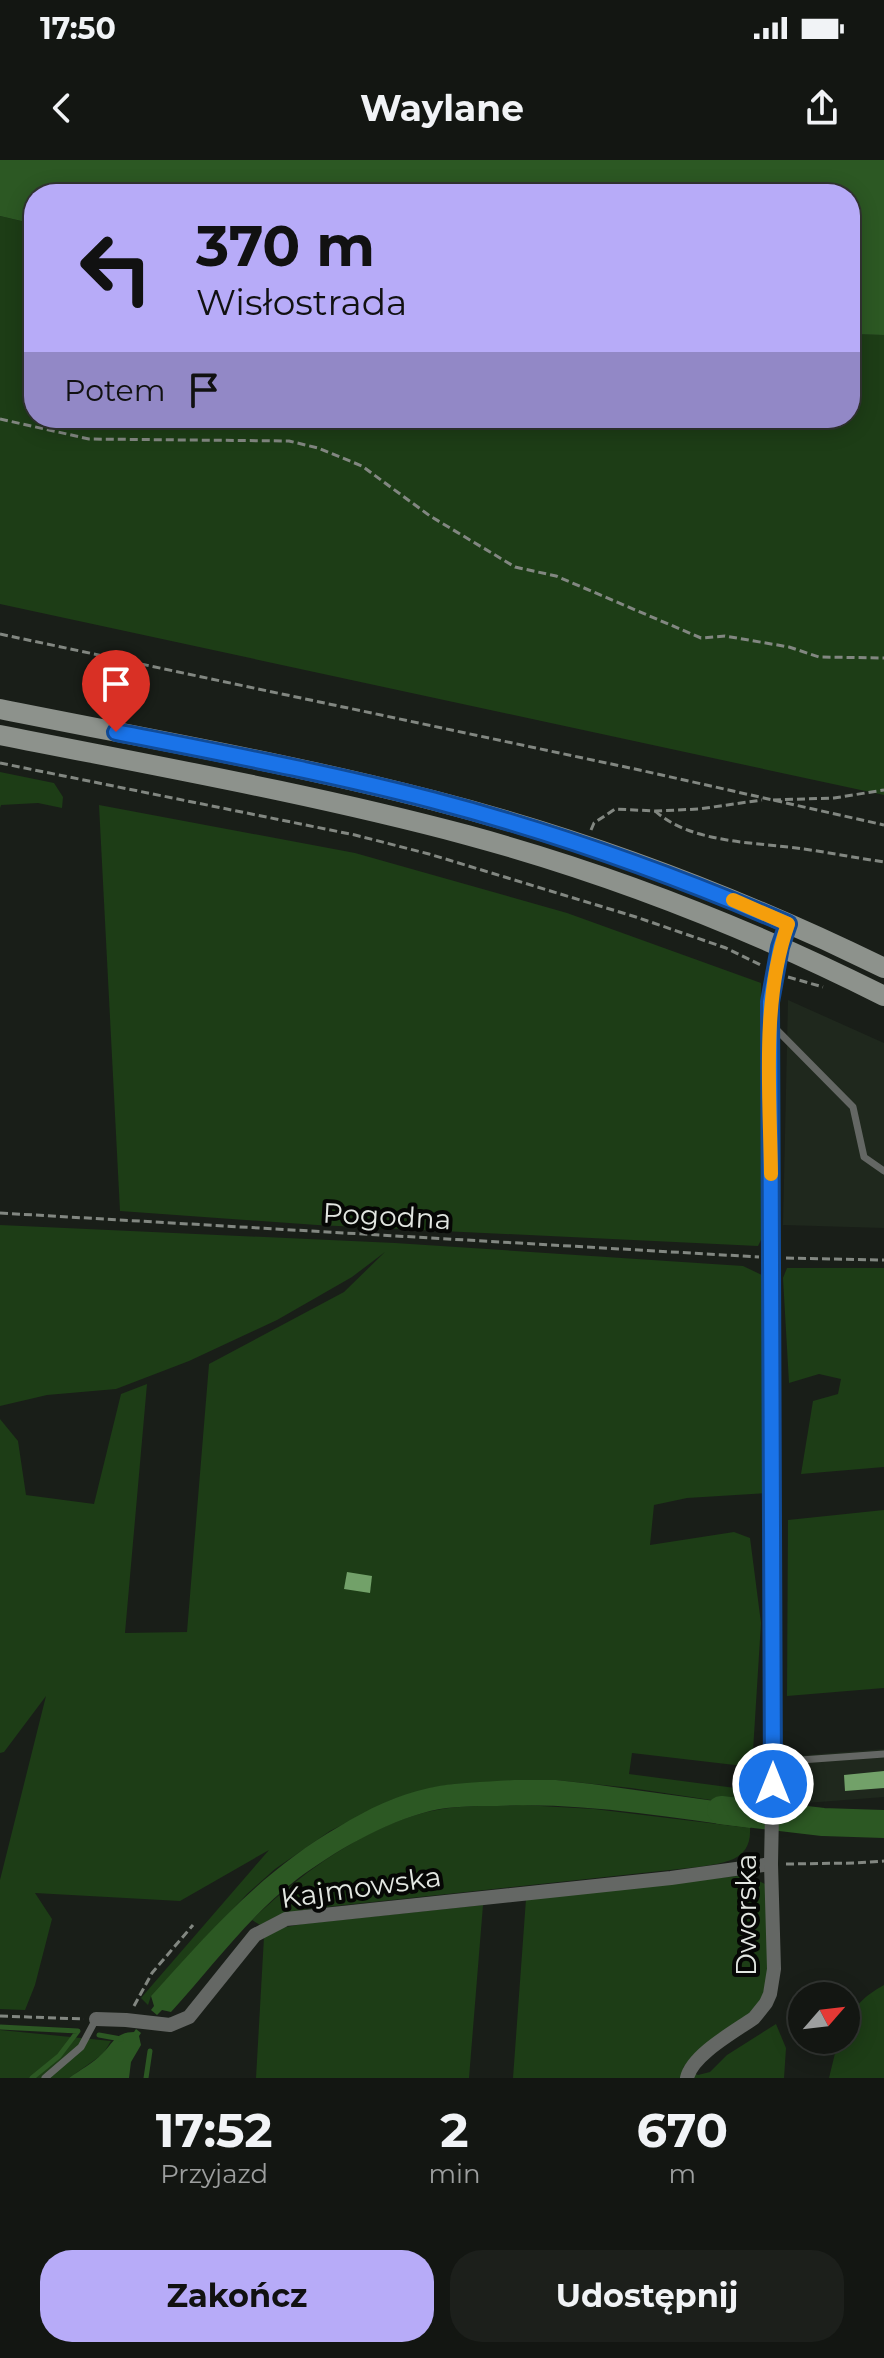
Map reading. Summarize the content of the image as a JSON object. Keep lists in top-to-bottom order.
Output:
{
  "streets": {
    "street": ["Kajmowska", "Dworska"],
    "path": ["Pogodna"]
  },
  "crossings": [
    ["Pogodna", "Dworska"],
    ["Kajmowska", "Dworska"]
  ],
  "north": "top right",
  "page": {
    "status": "17:50",
    "header": "Waylane",
    "turn": ["370 m", "Wisłostrada"],
    "then": "Potem",
    "eta": [
      "17:52",
      "Przyjazd",
      "2",
      "min",
      "670",
      "m"
    ],
    "buttons": ["Zakończ", "Udostępnij"]
  }
}
